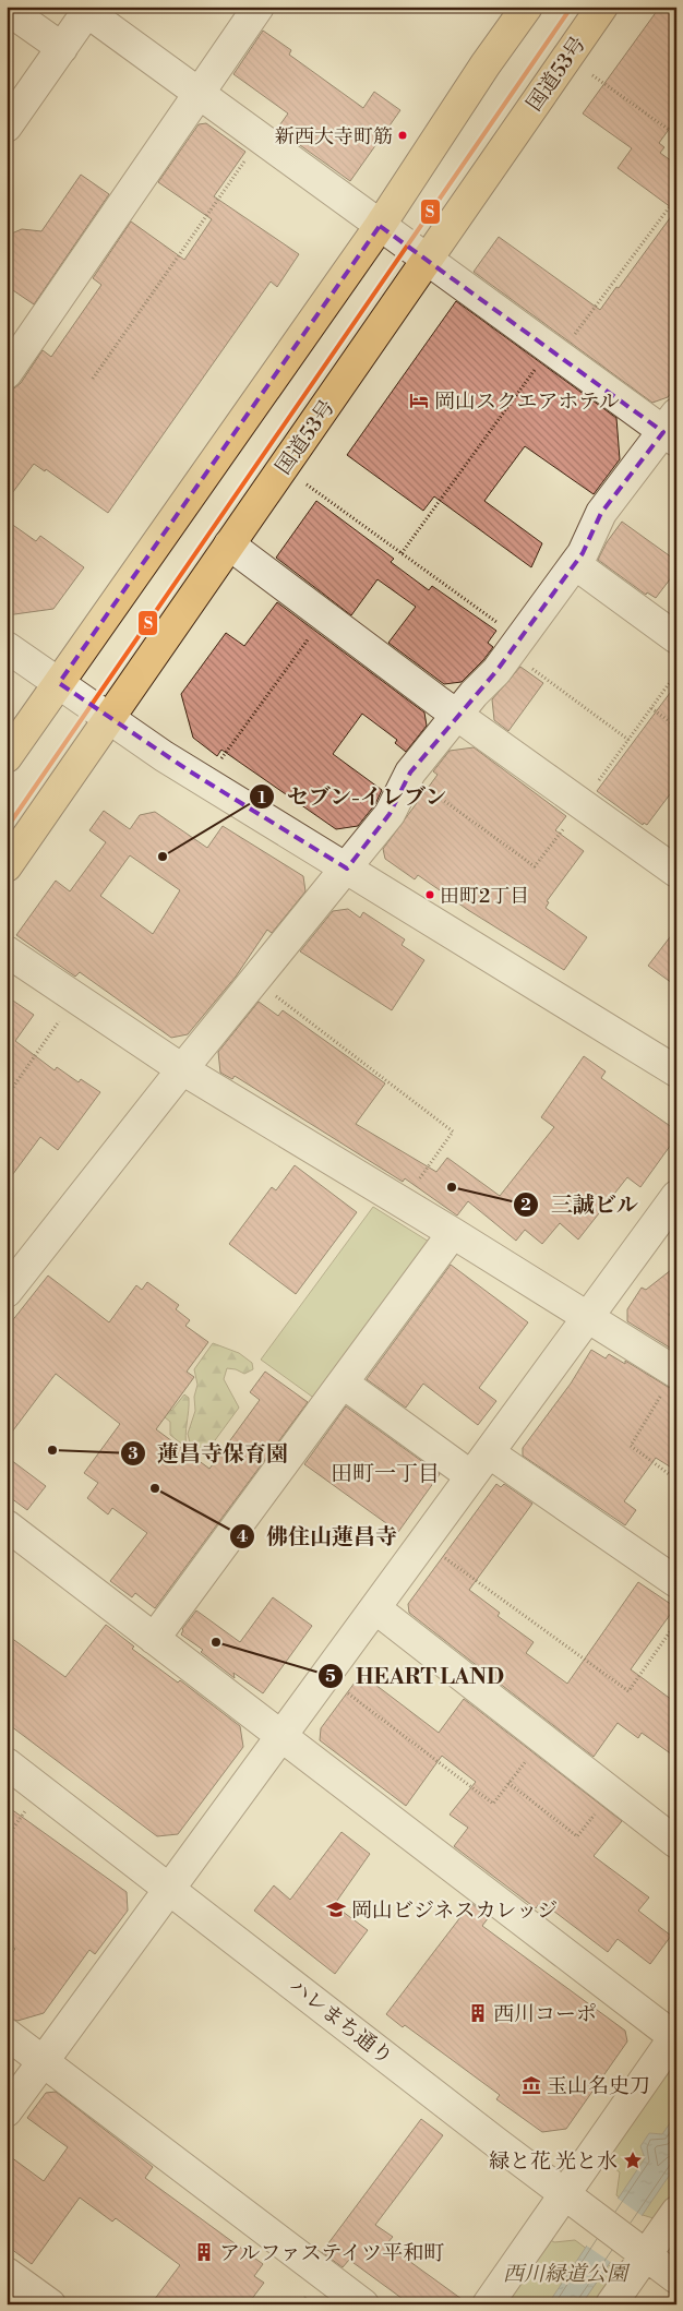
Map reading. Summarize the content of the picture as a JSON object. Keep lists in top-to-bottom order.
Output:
{
  "streets": {
    "highway": ["国道53号"],
    "street": ["ハレまち通り"]
  },
  "districts": ["田町一丁目"],
  "parks": ["西川緑道公園"],
  "places": {
    "other": [
      "新西大寺町筋",
      "セブン-イレブン",
      "田町2丁目",
      "三誠ビル",
      "蓮昌寺保育園",
      "佛住山蓮昌寺",
      "HEART LAND"
    ],
    "hotel": ["岡山スクエアホテル"],
    "school or university": ["岡山ビジネスカレッジ"],
    "building": ["西川コーポ", "アルファステイツ平和町"],
    "museum": ["玉山名史刀"],
    "place": ["緑と花 光と水"]
  },
  "lines": ["transit line S"]
}
